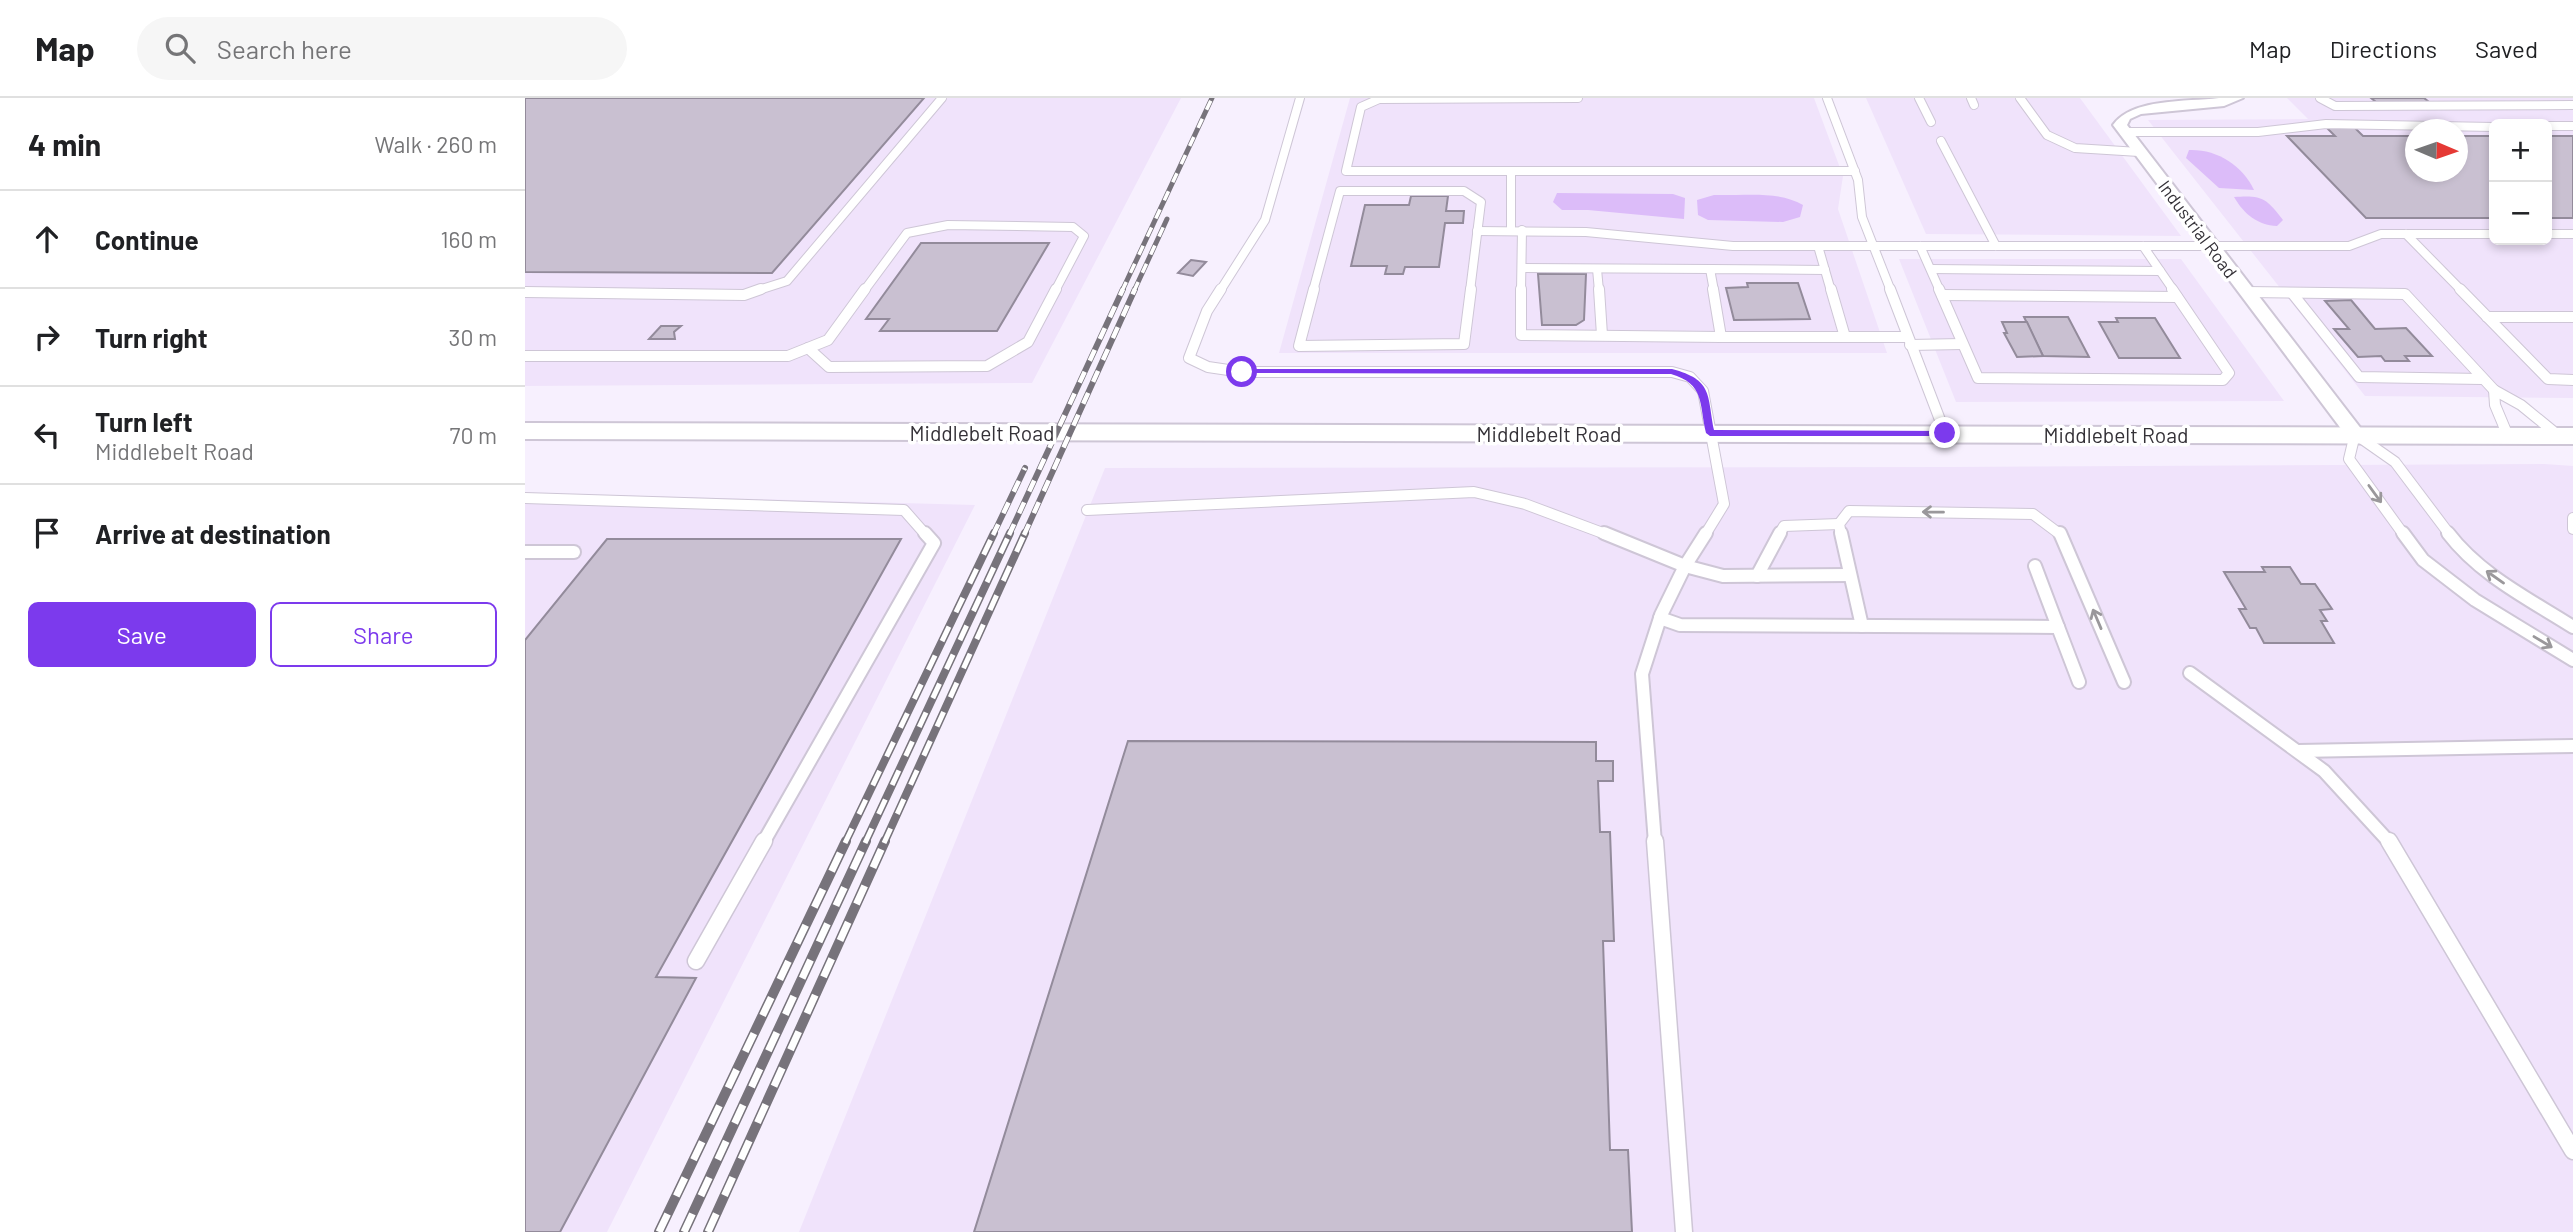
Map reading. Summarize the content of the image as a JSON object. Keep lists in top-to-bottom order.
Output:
{
  "streets": {
    "main road": ["Middlebelt Road"],
    "street": ["Industrial Road"]
  },
  "crossings": [
    ["Industrial Road", "Middlebelt Road"]
  ],
  "north": "right",
  "page": {
    "header": "Map",
    "search": "Search here",
    "nav": ["Map", "Directions", "Saved"],
    "heading": ["4 min", "Walk · 260 m"],
    "map_buttons": ["+", "−"],
    "list": [
      ["Continue", "160 m"],
      ["Turn right", "30 m"],
      ["Turn left", "Middlebelt Road", "70 m"],
      "Arrive at destination"
    ],
    "buttons": ["Save", "Share"]
  }
}
